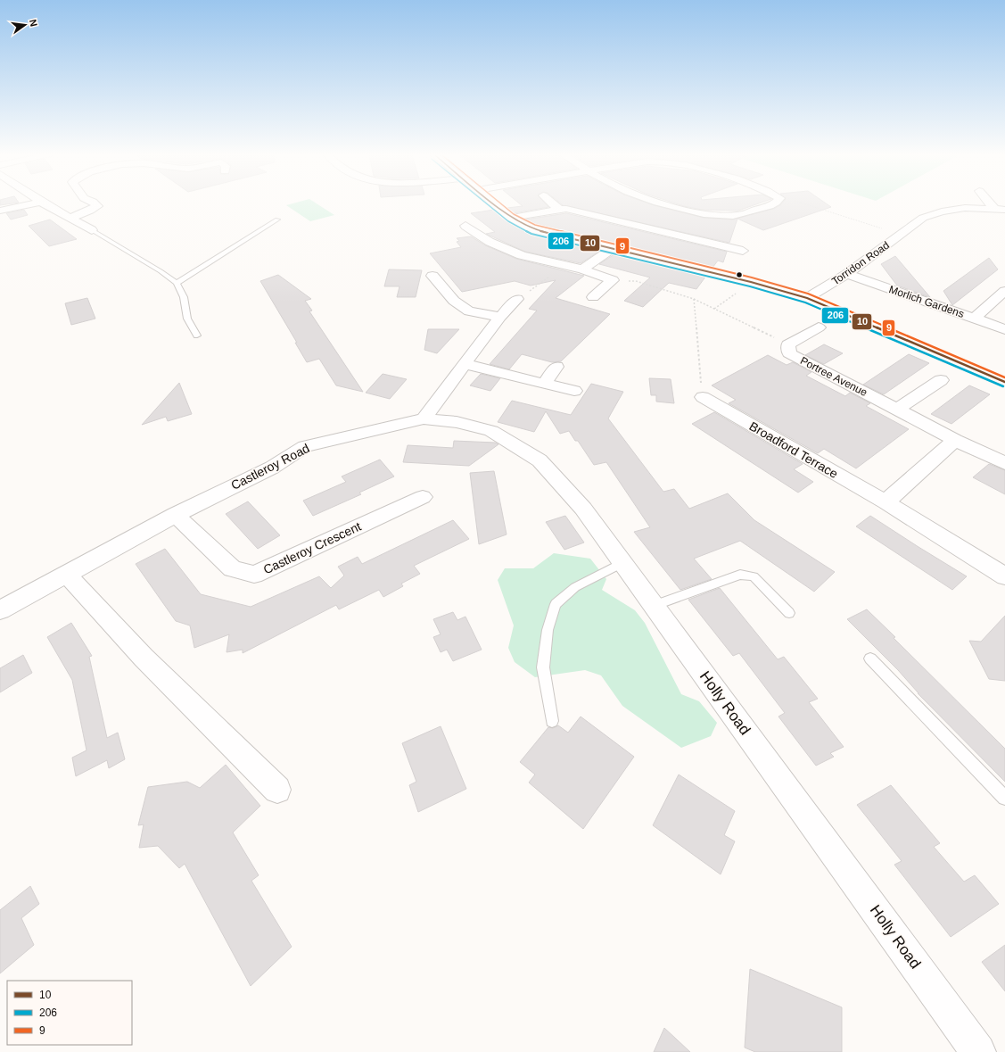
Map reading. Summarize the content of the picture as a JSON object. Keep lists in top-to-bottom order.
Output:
{
  "streets": {
    "street": [
      "Torridon Road",
      "Morlich Gardens",
      "Portree Avenue",
      "Broadford Terrace",
      "Castleroy Road",
      "Castleroy Crescent",
      "Holly Road"
    ]
  },
  "crossings": [
    ["Torridon Road", "Morlich Gardens"],
    ["Castleroy Road", "Castleroy Crescent"],
    ["Castleroy Road", "Holly Road"]
  ],
  "lines": ["transit line 10", "transit line 206", "transit line 9"],
  "legend": ["10", "206", "9"],
  "north": "right"
}
